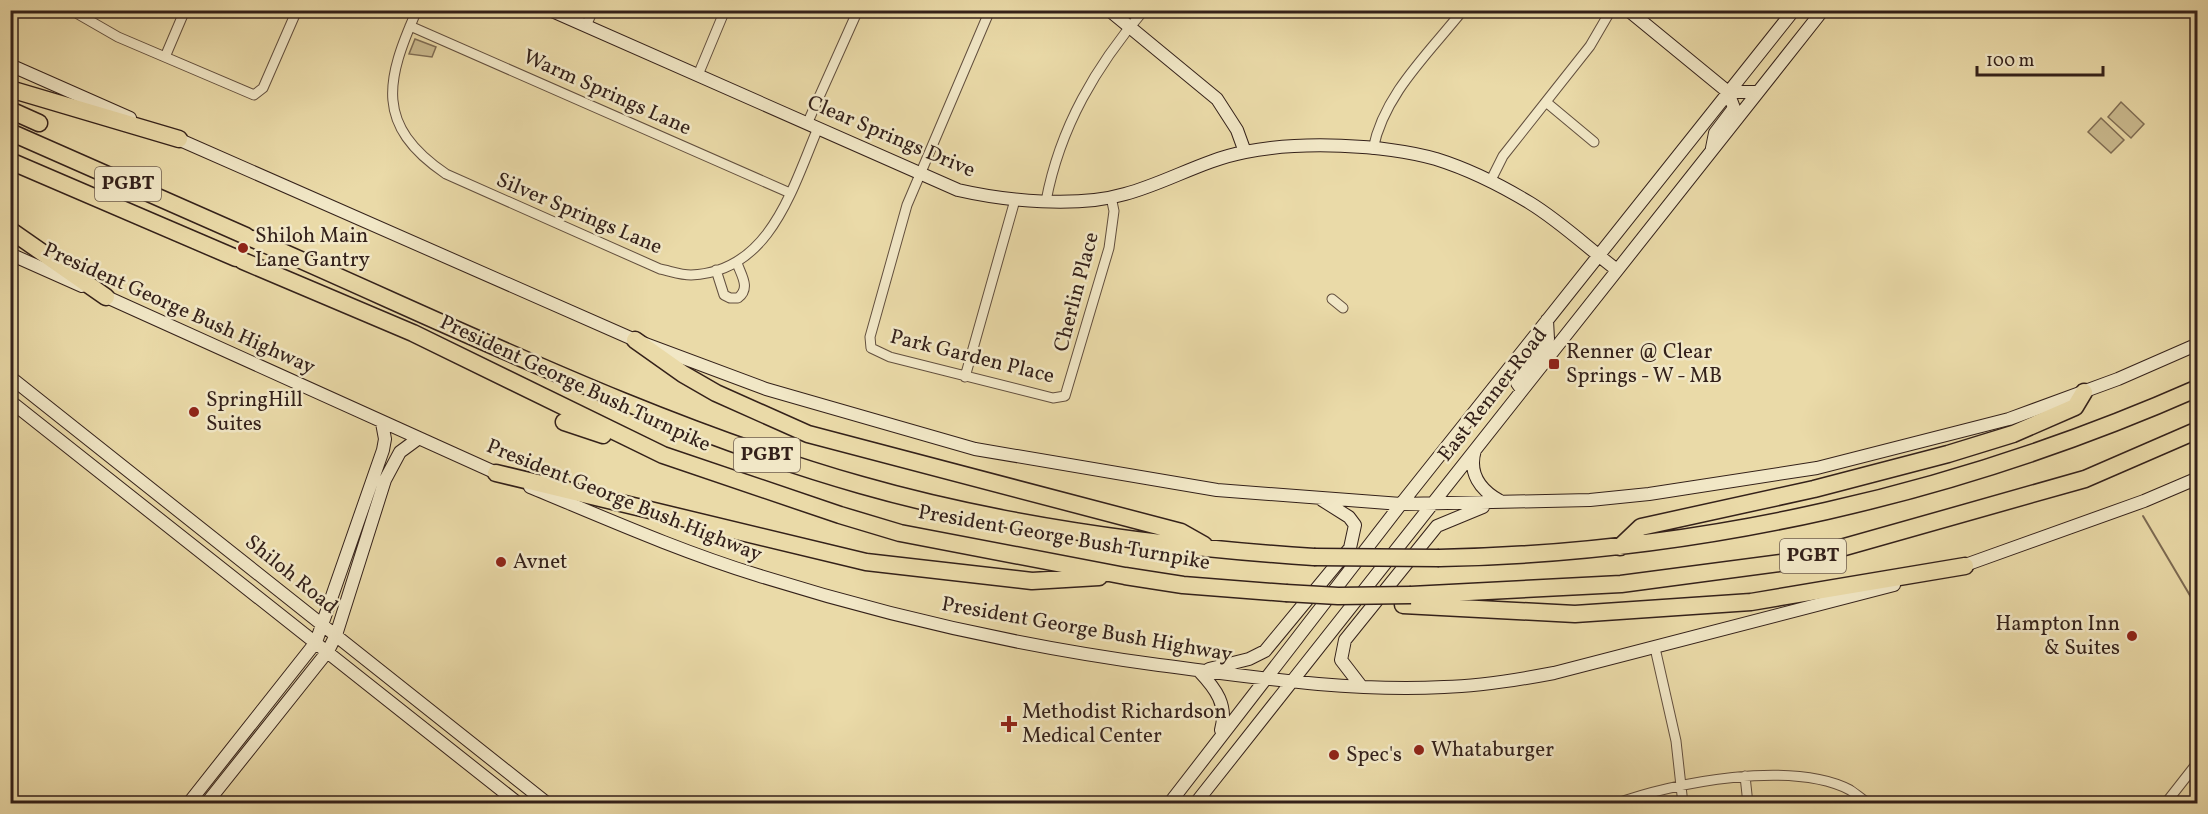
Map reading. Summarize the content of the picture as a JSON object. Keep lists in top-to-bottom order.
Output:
{
  "streets": {
    "highway": ["PGBT", "President George Bush Turnpike"],
    "main road": [
      "Clear Springs Drive",
      "President George Bush Highway",
      "East Renner Road",
      "Shiloh Road"
    ],
    "street": [
      "Warm Springs Lane",
      "Silver Springs Lane",
      "Cherlin Place",
      "Park Garden Place"
    ]
  },
  "crossings": [
    ["Warm Springs Lane", "Silver Springs Lane"],
    ["Clear Springs Drive", "Silver Springs Lane"],
    ["Clear Springs Drive", "Cherlin Place"],
    ["Clear Springs Drive", "Park Garden Place"],
    ["Clear Springs Drive", "East Renner Road"],
    ["PGBT", "President George Bush Turnpike"],
    ["Cherlin Place", "Park Garden Place"],
    ["President George Bush Highway", "East Renner Road"]
  ],
  "places": {
    "other": [
      "Shiloh Main Lane Gantry",
      "SpringHill Suites",
      "Avnet",
      "Hampton Inn & Suites",
      "Whataburger",
      "Spec's"
    ],
    "transit": ["Renner @ Clear Springs - W - MB"],
    "health": ["Methodist Richardson Medical Center"]
  },
  "scale_bar": "100 m"
}
